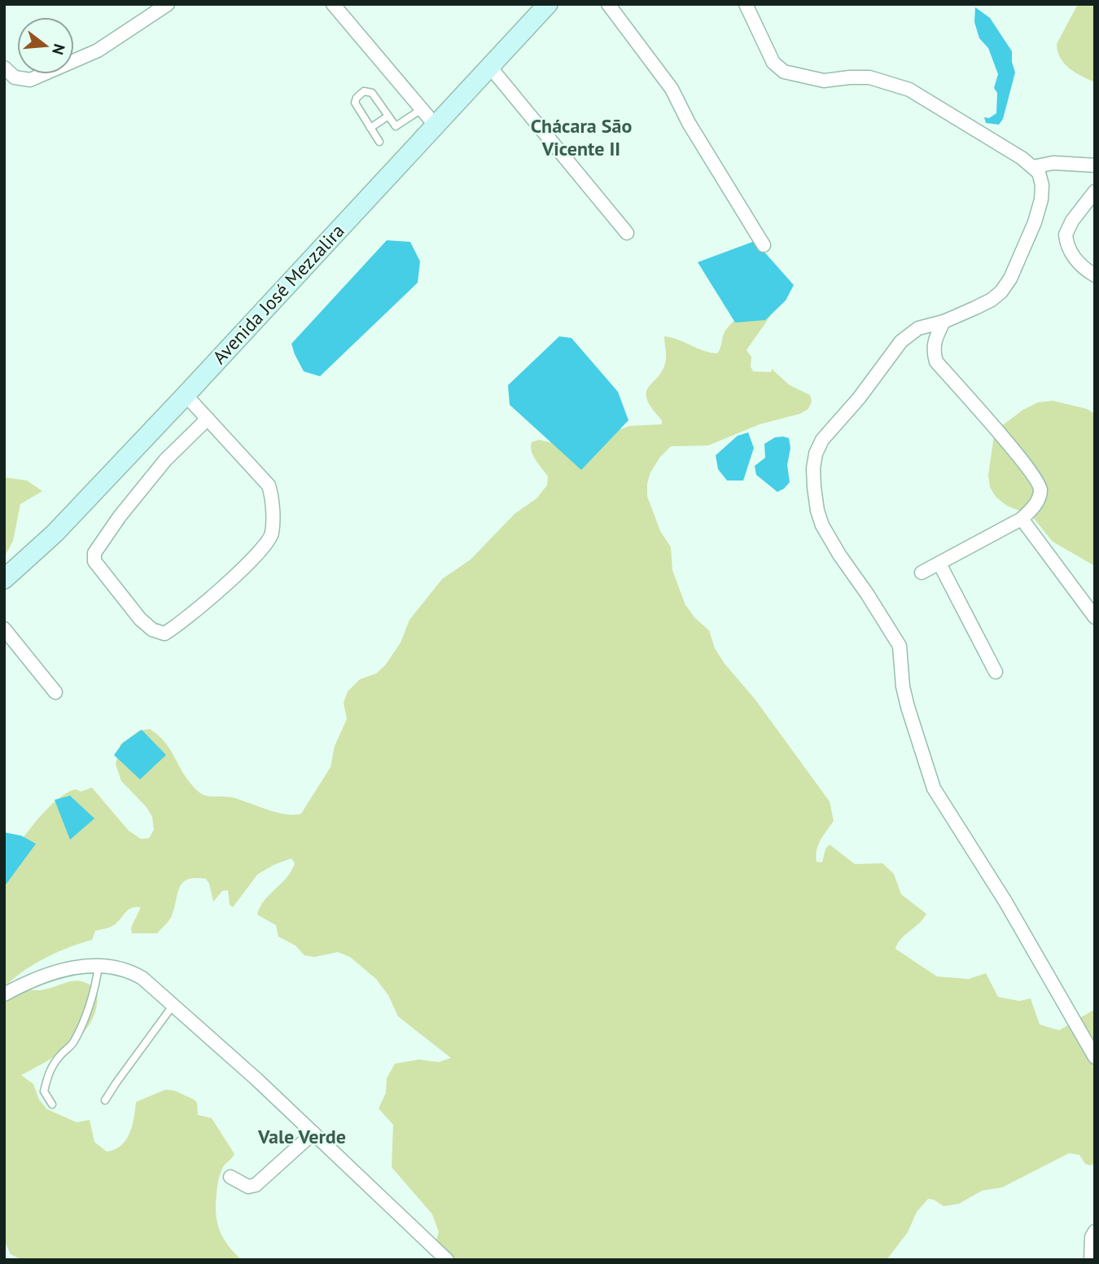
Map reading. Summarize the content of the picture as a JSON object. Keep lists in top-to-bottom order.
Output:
{
  "streets": {
    "main road": ["Avenida José Mezzalira"]
  },
  "districts": ["Chácara São Vicente II", "Vale Verde"],
  "north": "right"
}
